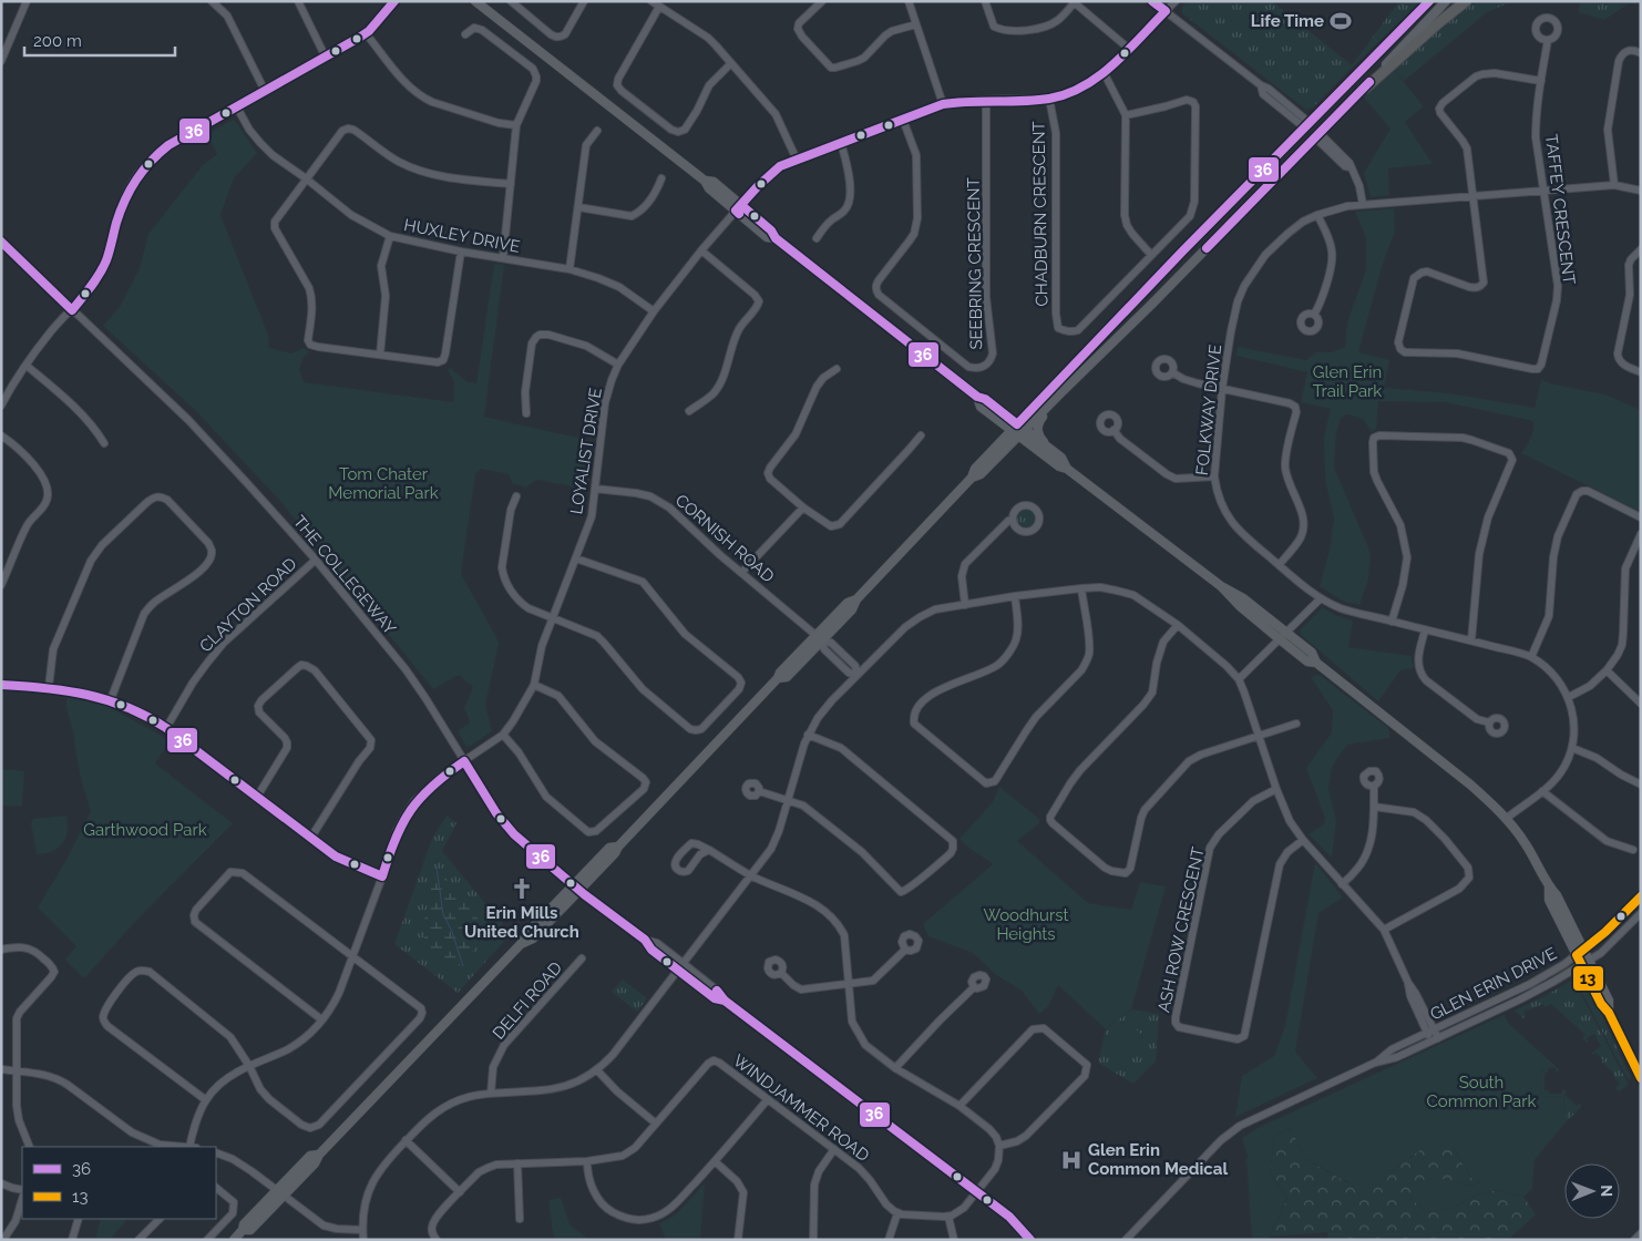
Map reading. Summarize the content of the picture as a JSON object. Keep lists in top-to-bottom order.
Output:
{
  "streets": {
    "street": [
      "TAFFEY CRESCENT",
      "CHADBURN CRESCENT",
      "HUXLEY DRIVE",
      "SEEBRING CRESCENT",
      "FOLKWAY DRIVE",
      "LOYALIST DRIVE",
      "CORNISH ROAD",
      "THE COLLEGEWAY",
      "CLAYTON ROAD",
      "ASH ROW CRESCENT",
      "GLEN ERIN DRIVE",
      "DELFI ROAD",
      "WINDJAMMER ROAD"
    ]
  },
  "crossings": [
    ["TAFFEY CRESCENT", "FOLKWAY DRIVE"],
    ["CHADBURN CRESCENT", "LOYALIST DRIVE"],
    ["HUXLEY DRIVE", "LOYALIST DRIVE"],
    ["SEEBRING CRESCENT", "LOYALIST DRIVE"],
    ["LOYALIST DRIVE", "CORNISH ROAD"],
    ["LOYALIST DRIVE", "THE COLLEGEWAY"],
    ["THE COLLEGEWAY", "CLAYTON ROAD"]
  ],
  "parks": [
    "Glen Erin Trail Park",
    "Tom Chater Memorial Park",
    "Garthwood Park",
    "Woodhurst Heights",
    "South Common Park"
  ],
  "places": {
    "sports": ["Life Time"],
    "church": ["Erin Mills United Church"],
    "hospital": ["Glen Erin Common Medical"]
  },
  "lines": ["transit line 36", "transit line 13"],
  "legend": ["36", "13"],
  "scale_bar": "200 m",
  "north": "right"
}
